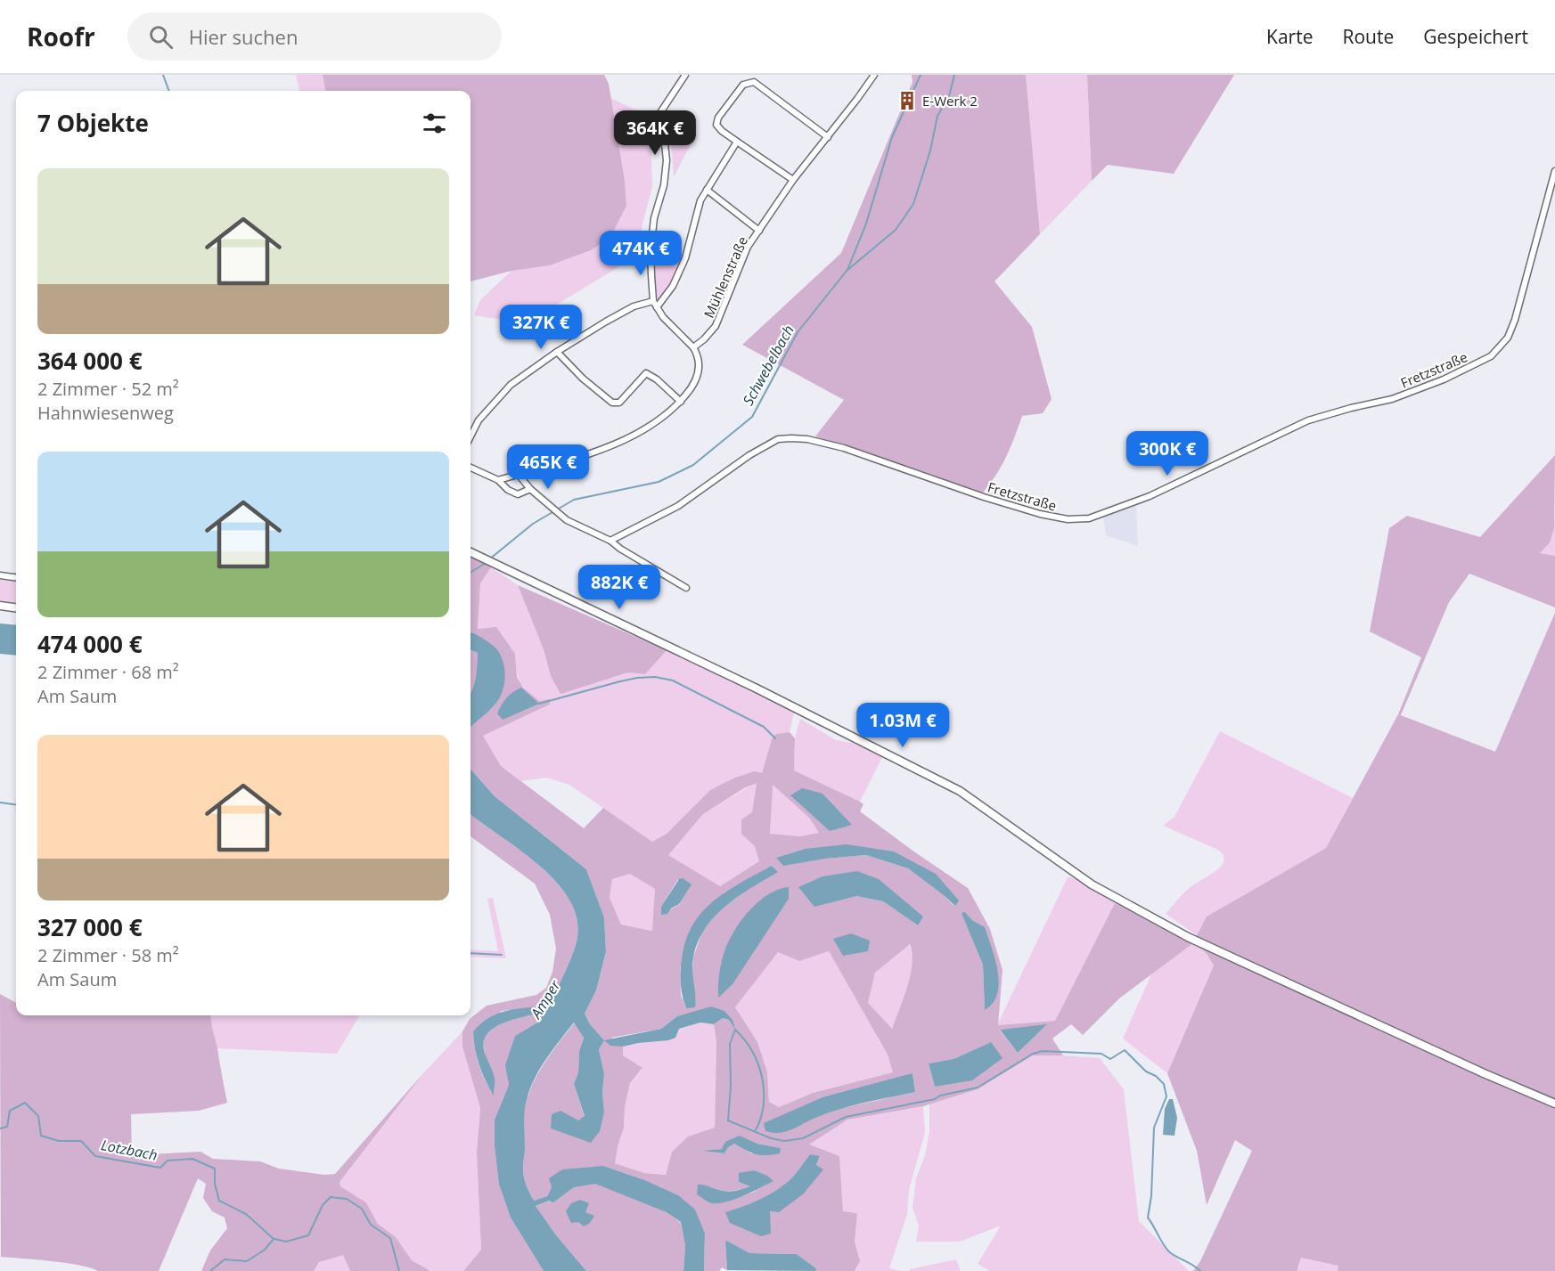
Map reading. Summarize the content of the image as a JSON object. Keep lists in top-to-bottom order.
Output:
{
  "streets": {
    "street": ["Mühlenstraße", "Fretzstraße"]
  },
  "water": ["Schwebelbach", "Amper", "Lotzbach"],
  "places": {
    "building": ["E-Werk 2"]
  },
  "page": {
    "header": "Roofr",
    "search": "Hier suchen",
    "nav": ["Karte", "Route", "Gespeichert"],
    "heading": "7 Objekte",
    "price": [
      "364K €",
      "474K €",
      "327K €",
      "300K €",
      "465K €",
      "882K €",
      "1.03M €"
    ],
    "list": [
      {
        "name": "364 000 €",
        "note": "2 Zimmer · 52 m² · Hahnwiesenweg"
      },
      {
        "name": "474 000 €",
        "note": "2 Zimmer · 68 m² · Am Saum"
      },
      {
        "name": "327 000 €",
        "note": "2 Zimmer · 58 m² · Am Saum"
      }
    ]
  }
}
